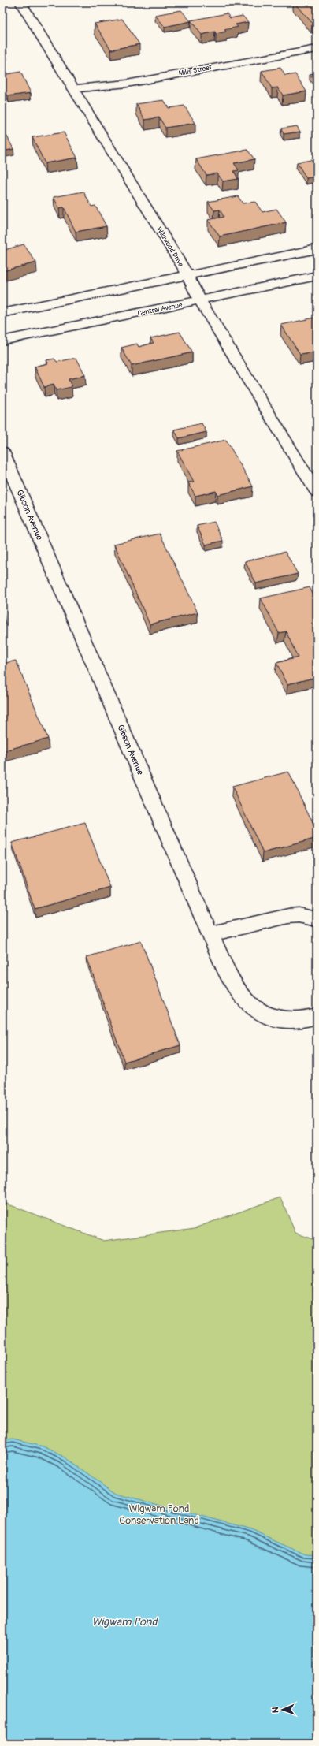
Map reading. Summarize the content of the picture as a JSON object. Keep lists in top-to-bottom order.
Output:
{
  "streets": {
    "street": [
      "Mills Street",
      "Wildwood Drive",
      "Central Avenue",
      "Gibson Avenue"
    ]
  },
  "crossings": [
    ["Mills Street", "Wildwood Drive"],
    ["Wildwood Drive", "Central Avenue"]
  ],
  "water": ["Wigwam Pond"],
  "parks": ["Wigwam Pond Conservation Land"],
  "north": "left"
}
